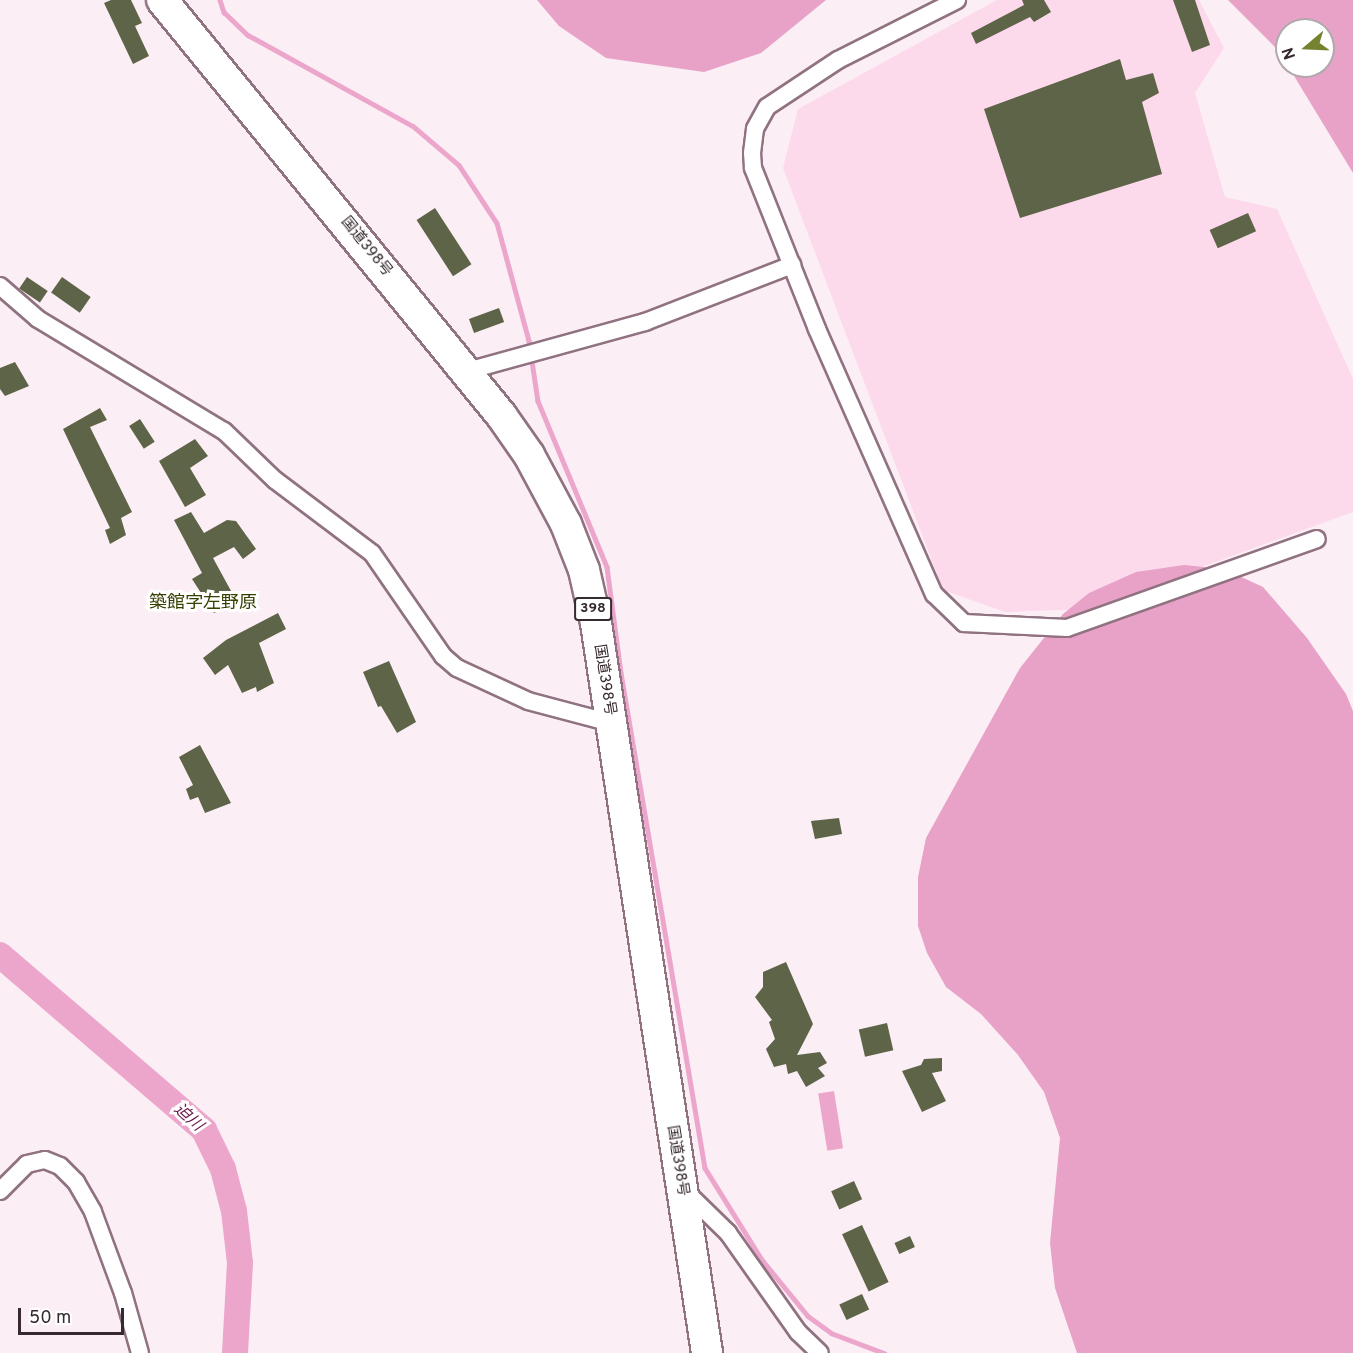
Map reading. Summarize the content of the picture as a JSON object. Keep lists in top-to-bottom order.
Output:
{
  "streets": {
    "highway": ["国道398号", "398"]
  },
  "districts": ["築館字左野原"],
  "water": ["迫川"],
  "scale_bar": "50 m",
  "north": "left"
}
